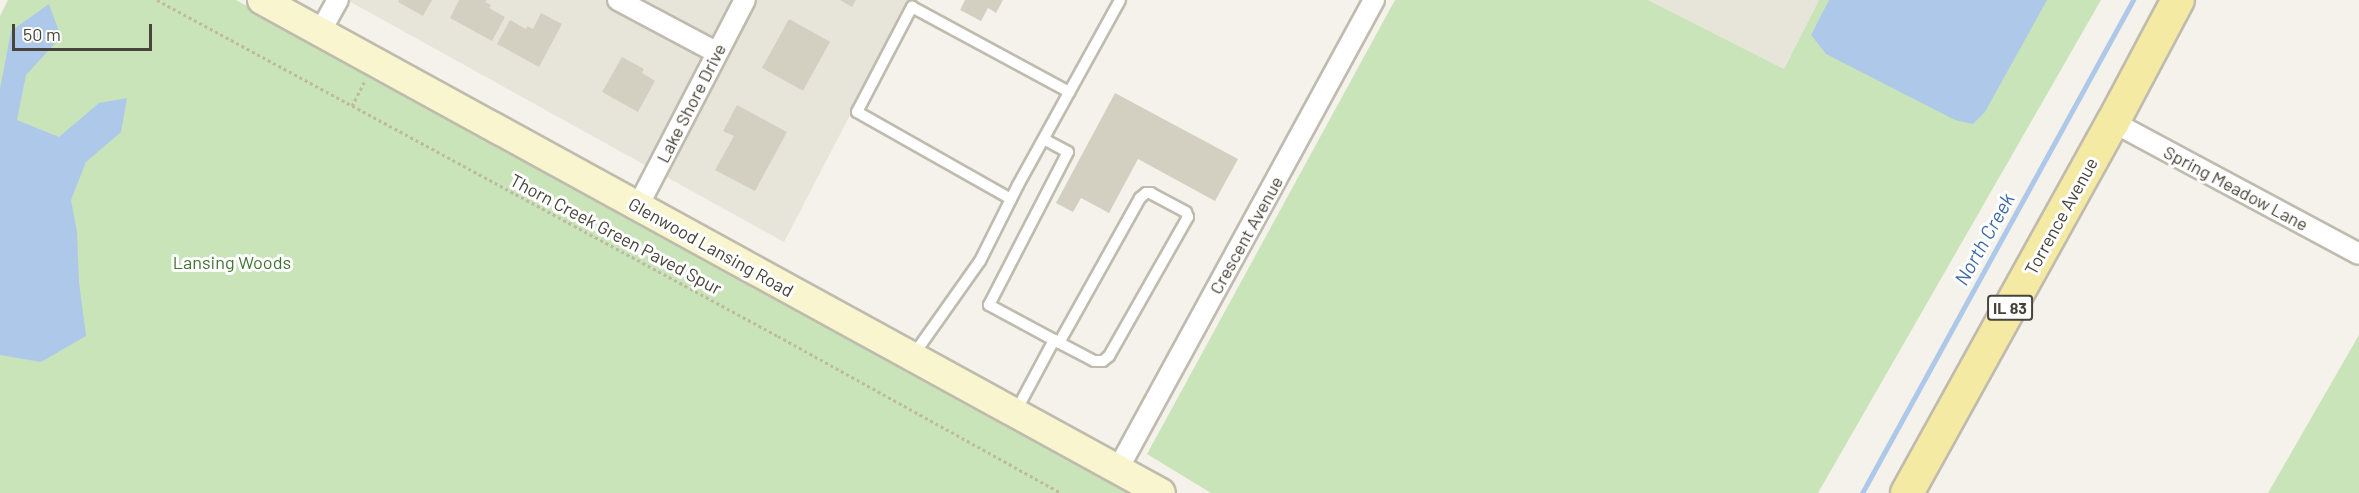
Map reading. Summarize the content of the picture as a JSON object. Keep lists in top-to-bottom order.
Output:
{
  "streets": {
    "main road": ["Torrence Avenue", "Glenwood Lansing Road", "IL 83"],
    "street": ["Lake Shore Drive", "Spring Meadow Lane", "Crescent Avenue"],
    "path": ["Thorn Creek Green Paved Spur"]
  },
  "crossings": [
    ["Lake Shore Drive", "Glenwood Lansing Road"],
    ["Spring Meadow Lane", "Torrence Avenue"],
    ["Crescent Avenue", "Glenwood Lansing Road"]
  ],
  "water": ["North Creek"],
  "parks": ["Lansing Woods"],
  "scale_bar": "50 m"
}
